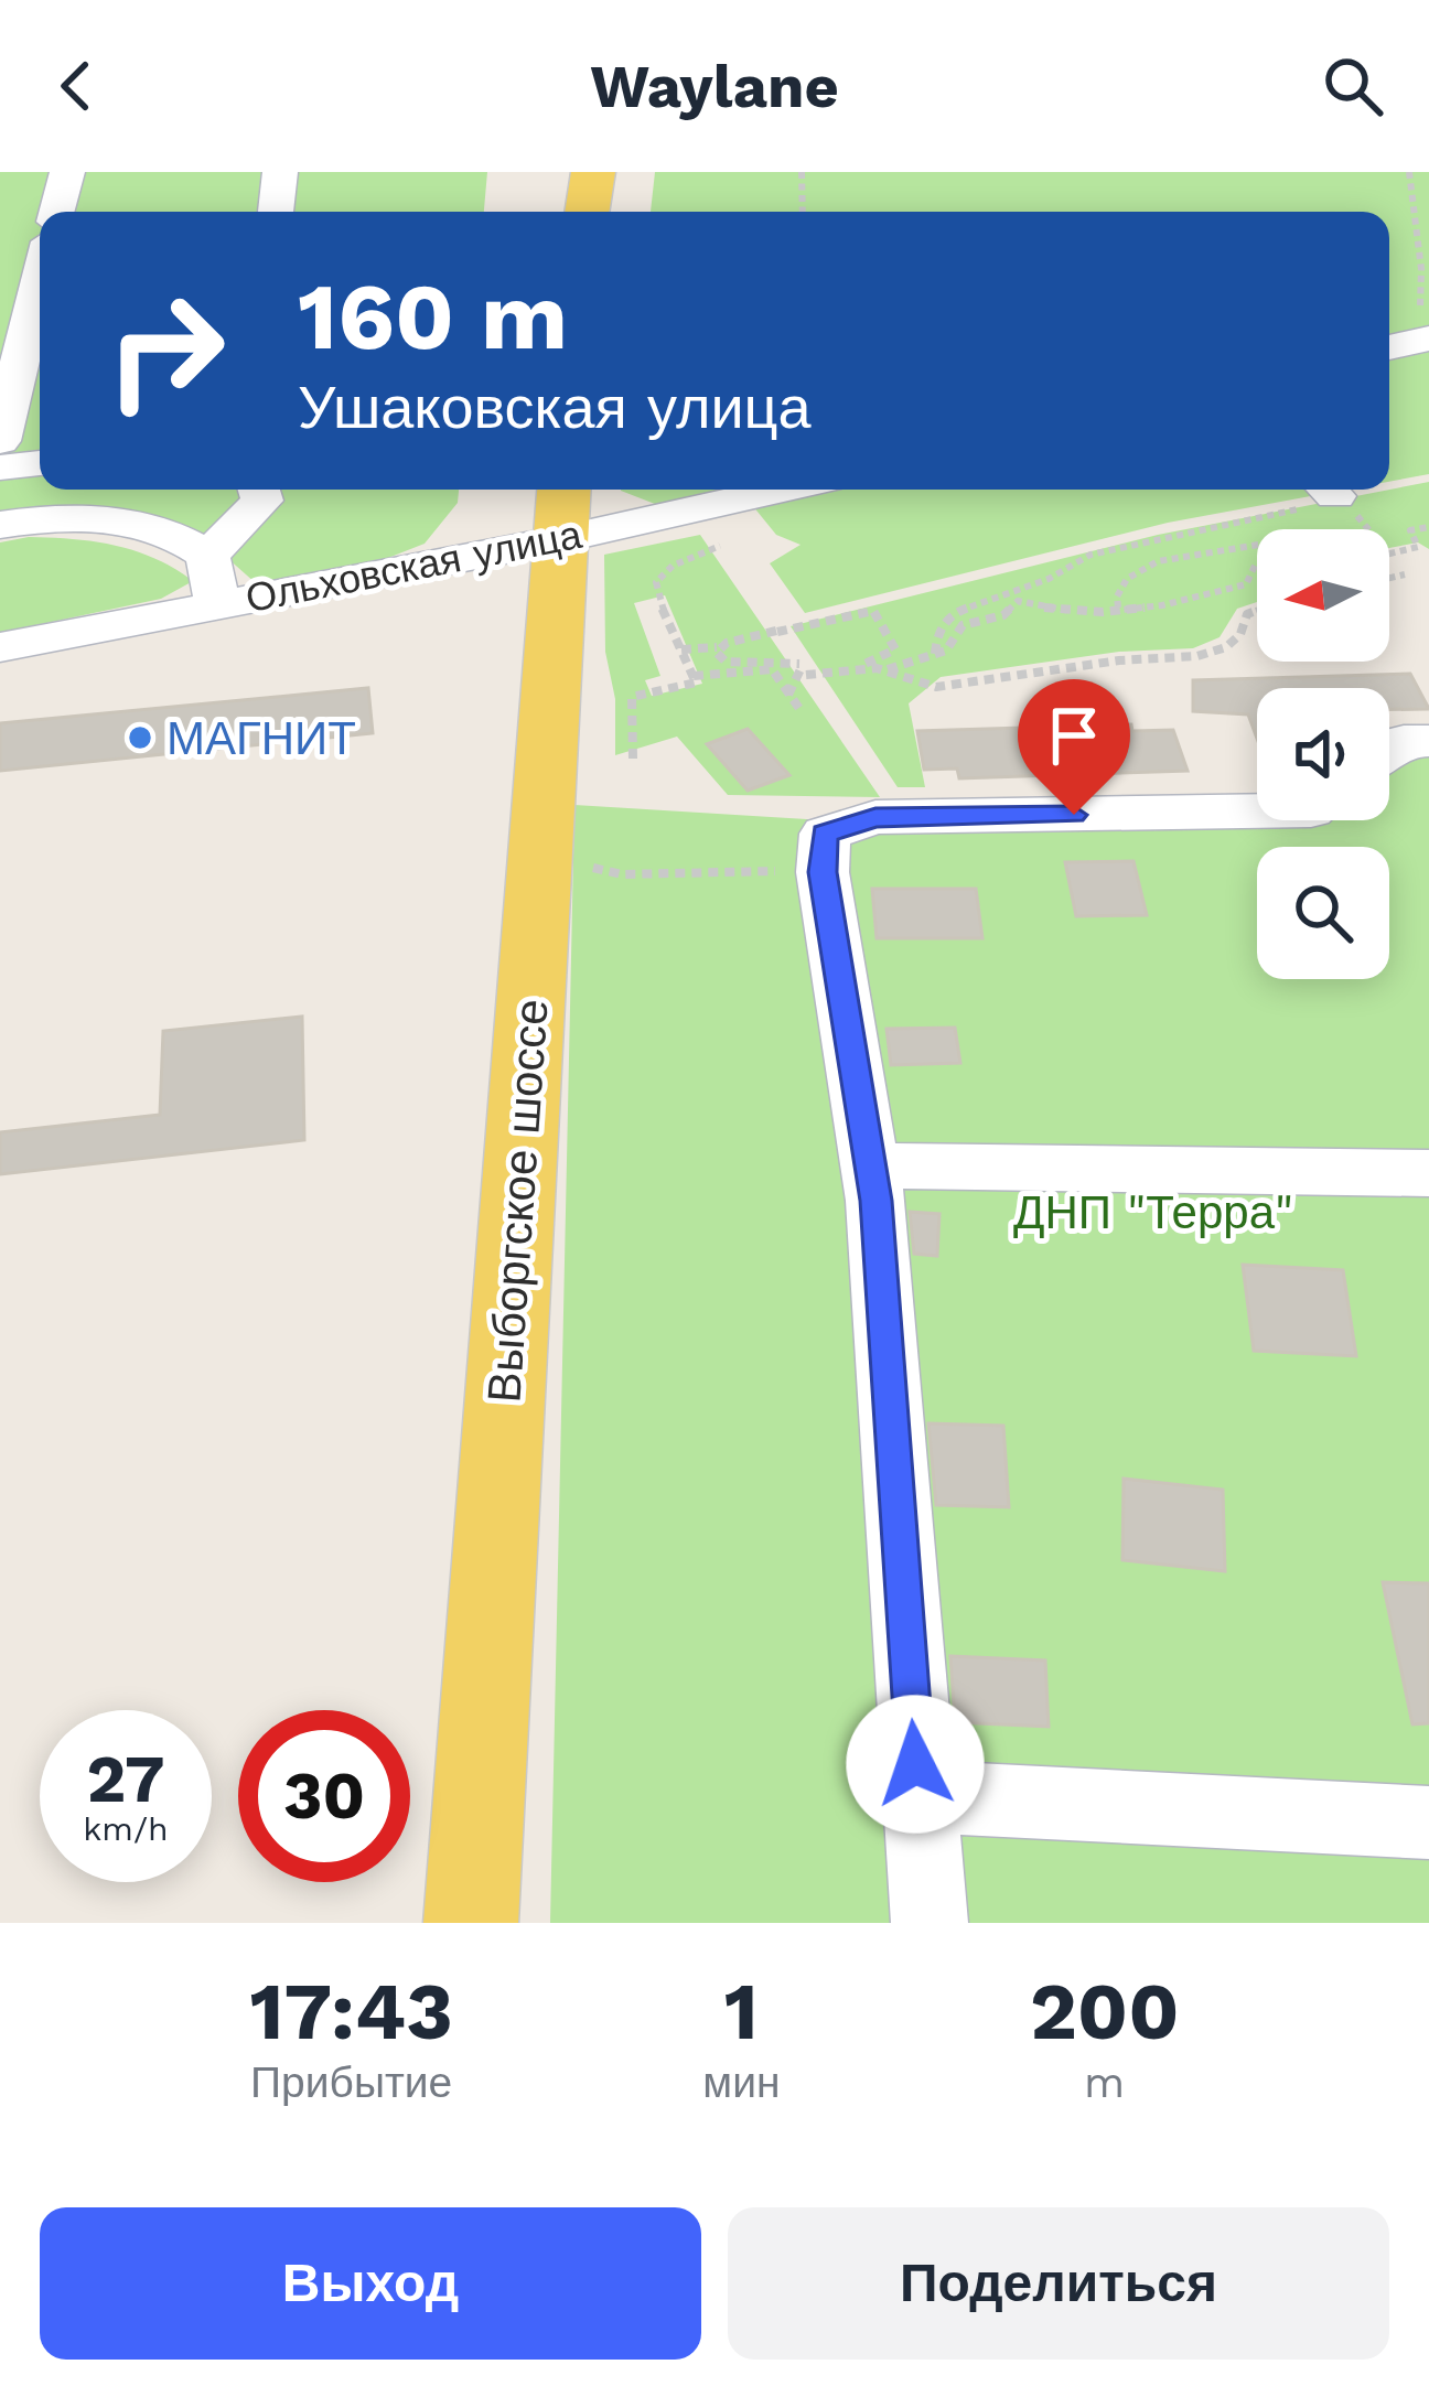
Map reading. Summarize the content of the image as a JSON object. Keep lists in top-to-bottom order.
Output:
{
  "streets": {
    "main road": ["Выборгское шоссе"],
    "street": ["Ольховская улица"]
  },
  "crossings": [
    ["Ольховская улица", "Выборгское шоссе"]
  ],
  "parks": ["ДНП \"Терра\""],
  "places": ["МАГНИТ"],
  "north": "left",
  "page": {
    "header": "Waylane",
    "turn": ["160 m", "Ушаковская улица"],
    "speed": "27 km/h",
    "limit": "30",
    "eta": [
      "17:43",
      "Прибытие",
      "1",
      "мин",
      "200",
      "m"
    ],
    "buttons": ["Выход", "Поделиться"]
  }
}
